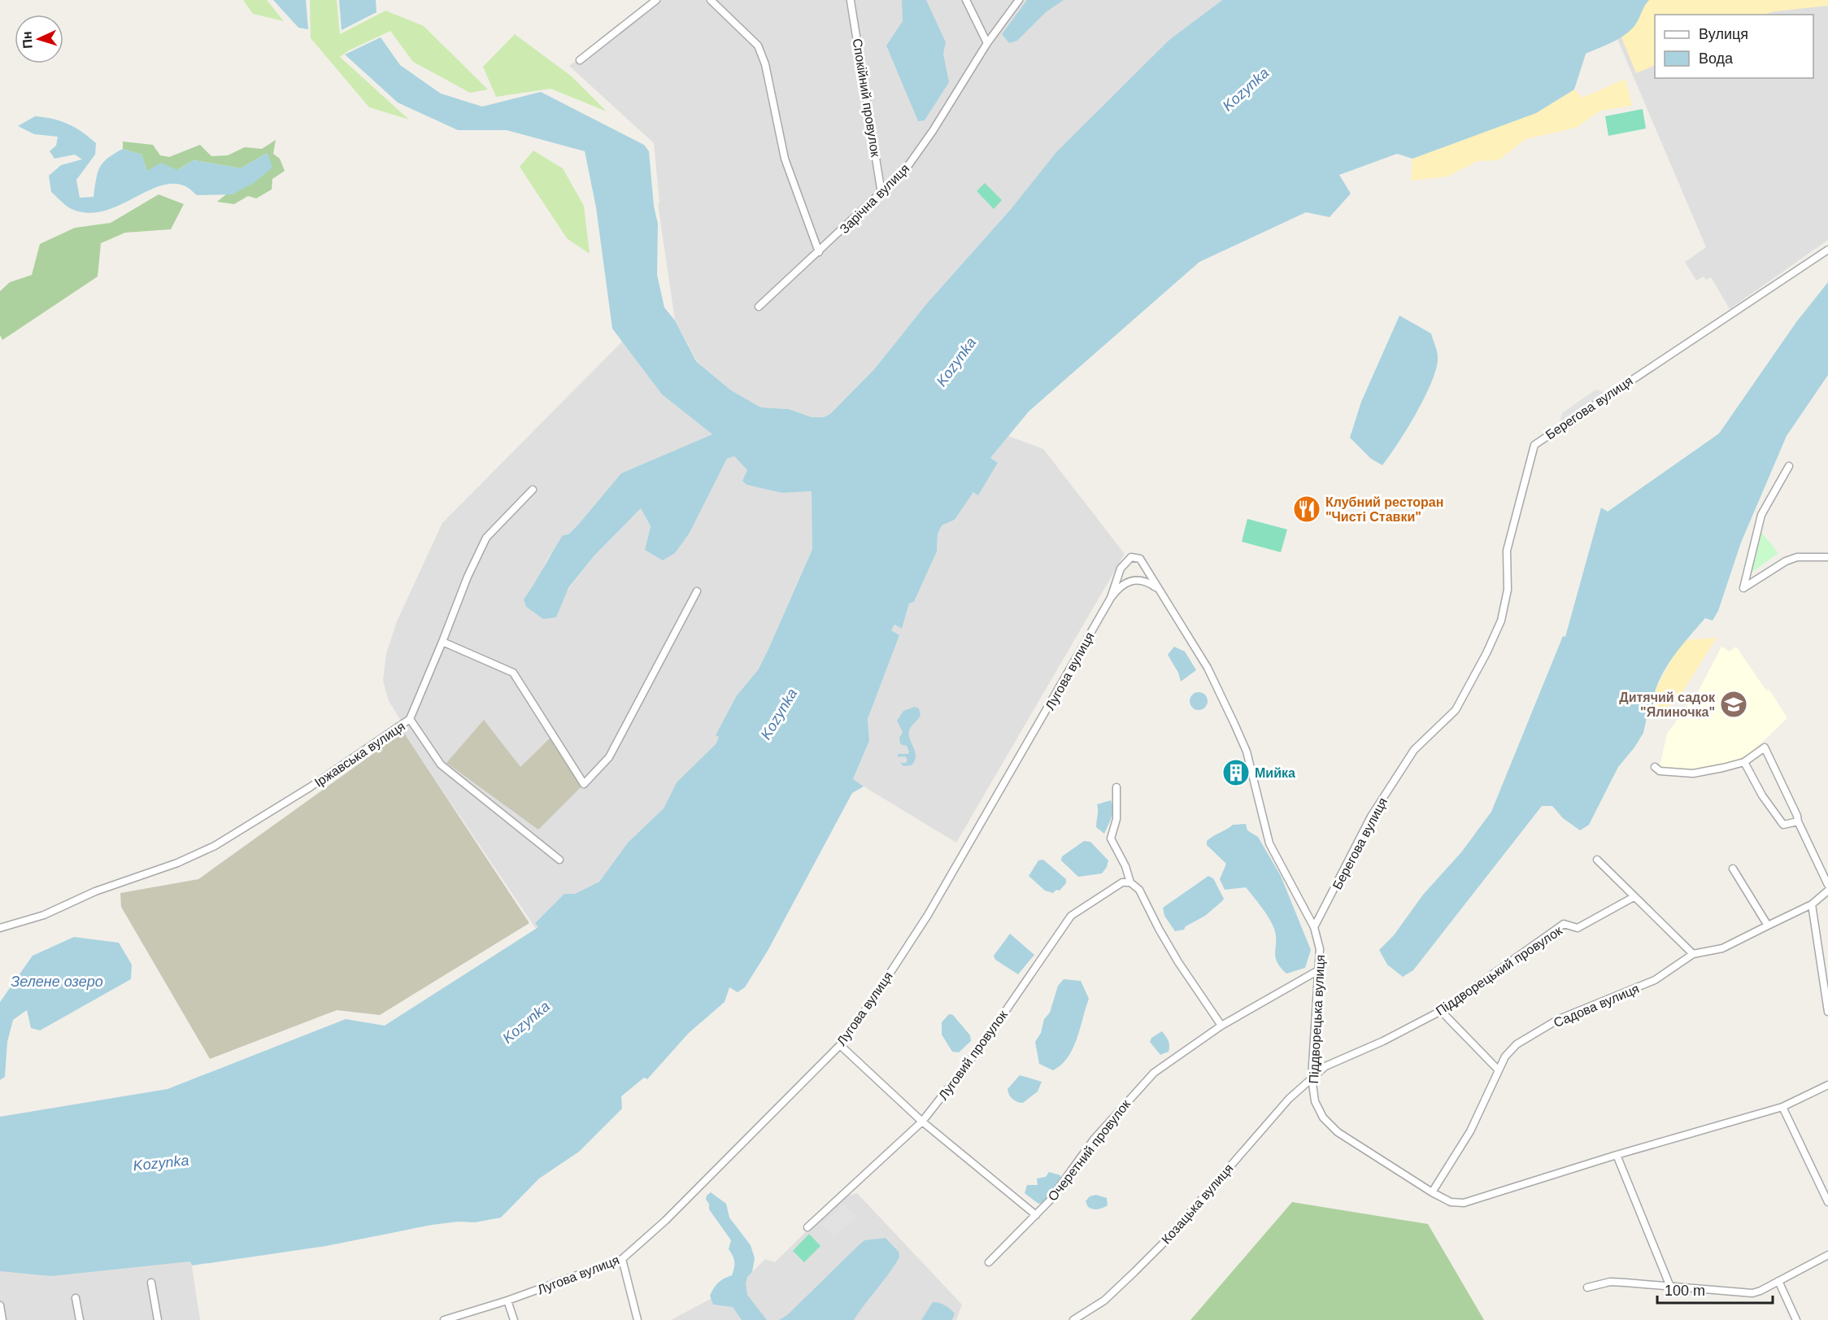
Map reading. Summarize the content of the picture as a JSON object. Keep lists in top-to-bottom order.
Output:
{
  "streets": {
    "street": [
      "Спокійний провулок",
      "Зарічна вулиця",
      "Берегова вулиця",
      "Лугова вулиця",
      "Іржавська вулиця",
      "Піддворецький провулок",
      "Садова вулиця",
      "Піддворецька вулиця",
      "Луговий провулок",
      "Очеретний провулок",
      "Козацька вулиця"
    ]
  },
  "crossings": [
    ["Спокійний провулок", "Зарічна вулиця"],
    ["Берегова вулиця", "Піддворецька вулиця"],
    ["Лугова вулиця", "Піддворецька вулиця"],
    ["Піддворецький провулок", "Піддворецька вулиця"],
    ["Піддворецький провулок", "Козацька вулиця"],
    ["Садова вулиця", "Піддворецька вулиця"],
    ["Піддворецька вулиця", "Очеретний провулок"],
    ["Піддворецька вулиця", "Козацька вулиця"]
  ],
  "water": ["Kozynka", "Зелене озеро"],
  "places": {
    "restaurant": ["Клубний ресторан \"Чисті Ставки\""],
    "school or university": ["Дитячий садок \"Ялиночка\""],
    "building": ["Мийка"]
  },
  "legend": ["Вулиця", "Вода"],
  "scale_bar": "100 m",
  "north": "left"
}
